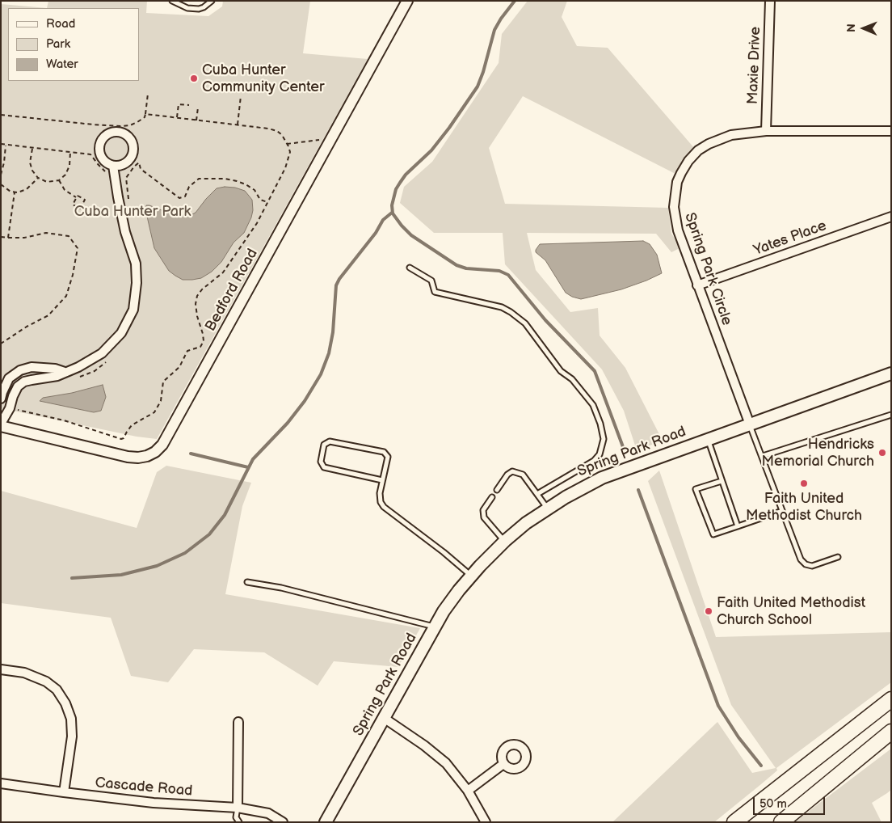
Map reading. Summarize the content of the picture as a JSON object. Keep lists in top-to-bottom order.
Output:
{
  "streets": {
    "main road": ["Spring Park Road"],
    "street": [
      "Maxie Drive",
      "Yates Place",
      "Spring Park Circle",
      "Bedford Road",
      "Cascade Road"
    ]
  },
  "crossings": [
    ["Maxie Drive", "Spring Park Circle"],
    ["Yates Place", "Spring Park Circle"],
    ["Spring Park Circle", "Spring Park Road"]
  ],
  "parks": ["Cuba Hunter Park"],
  "places": [
    "Cuba Hunter Community Center",
    "Hendricks Memorial Church",
    "Faith United Methodist Church",
    "Faith United Methodist Church School"
  ],
  "legend": ["Road", "Park", "Water"],
  "scale_bar": "50 m",
  "north": "left"
}
